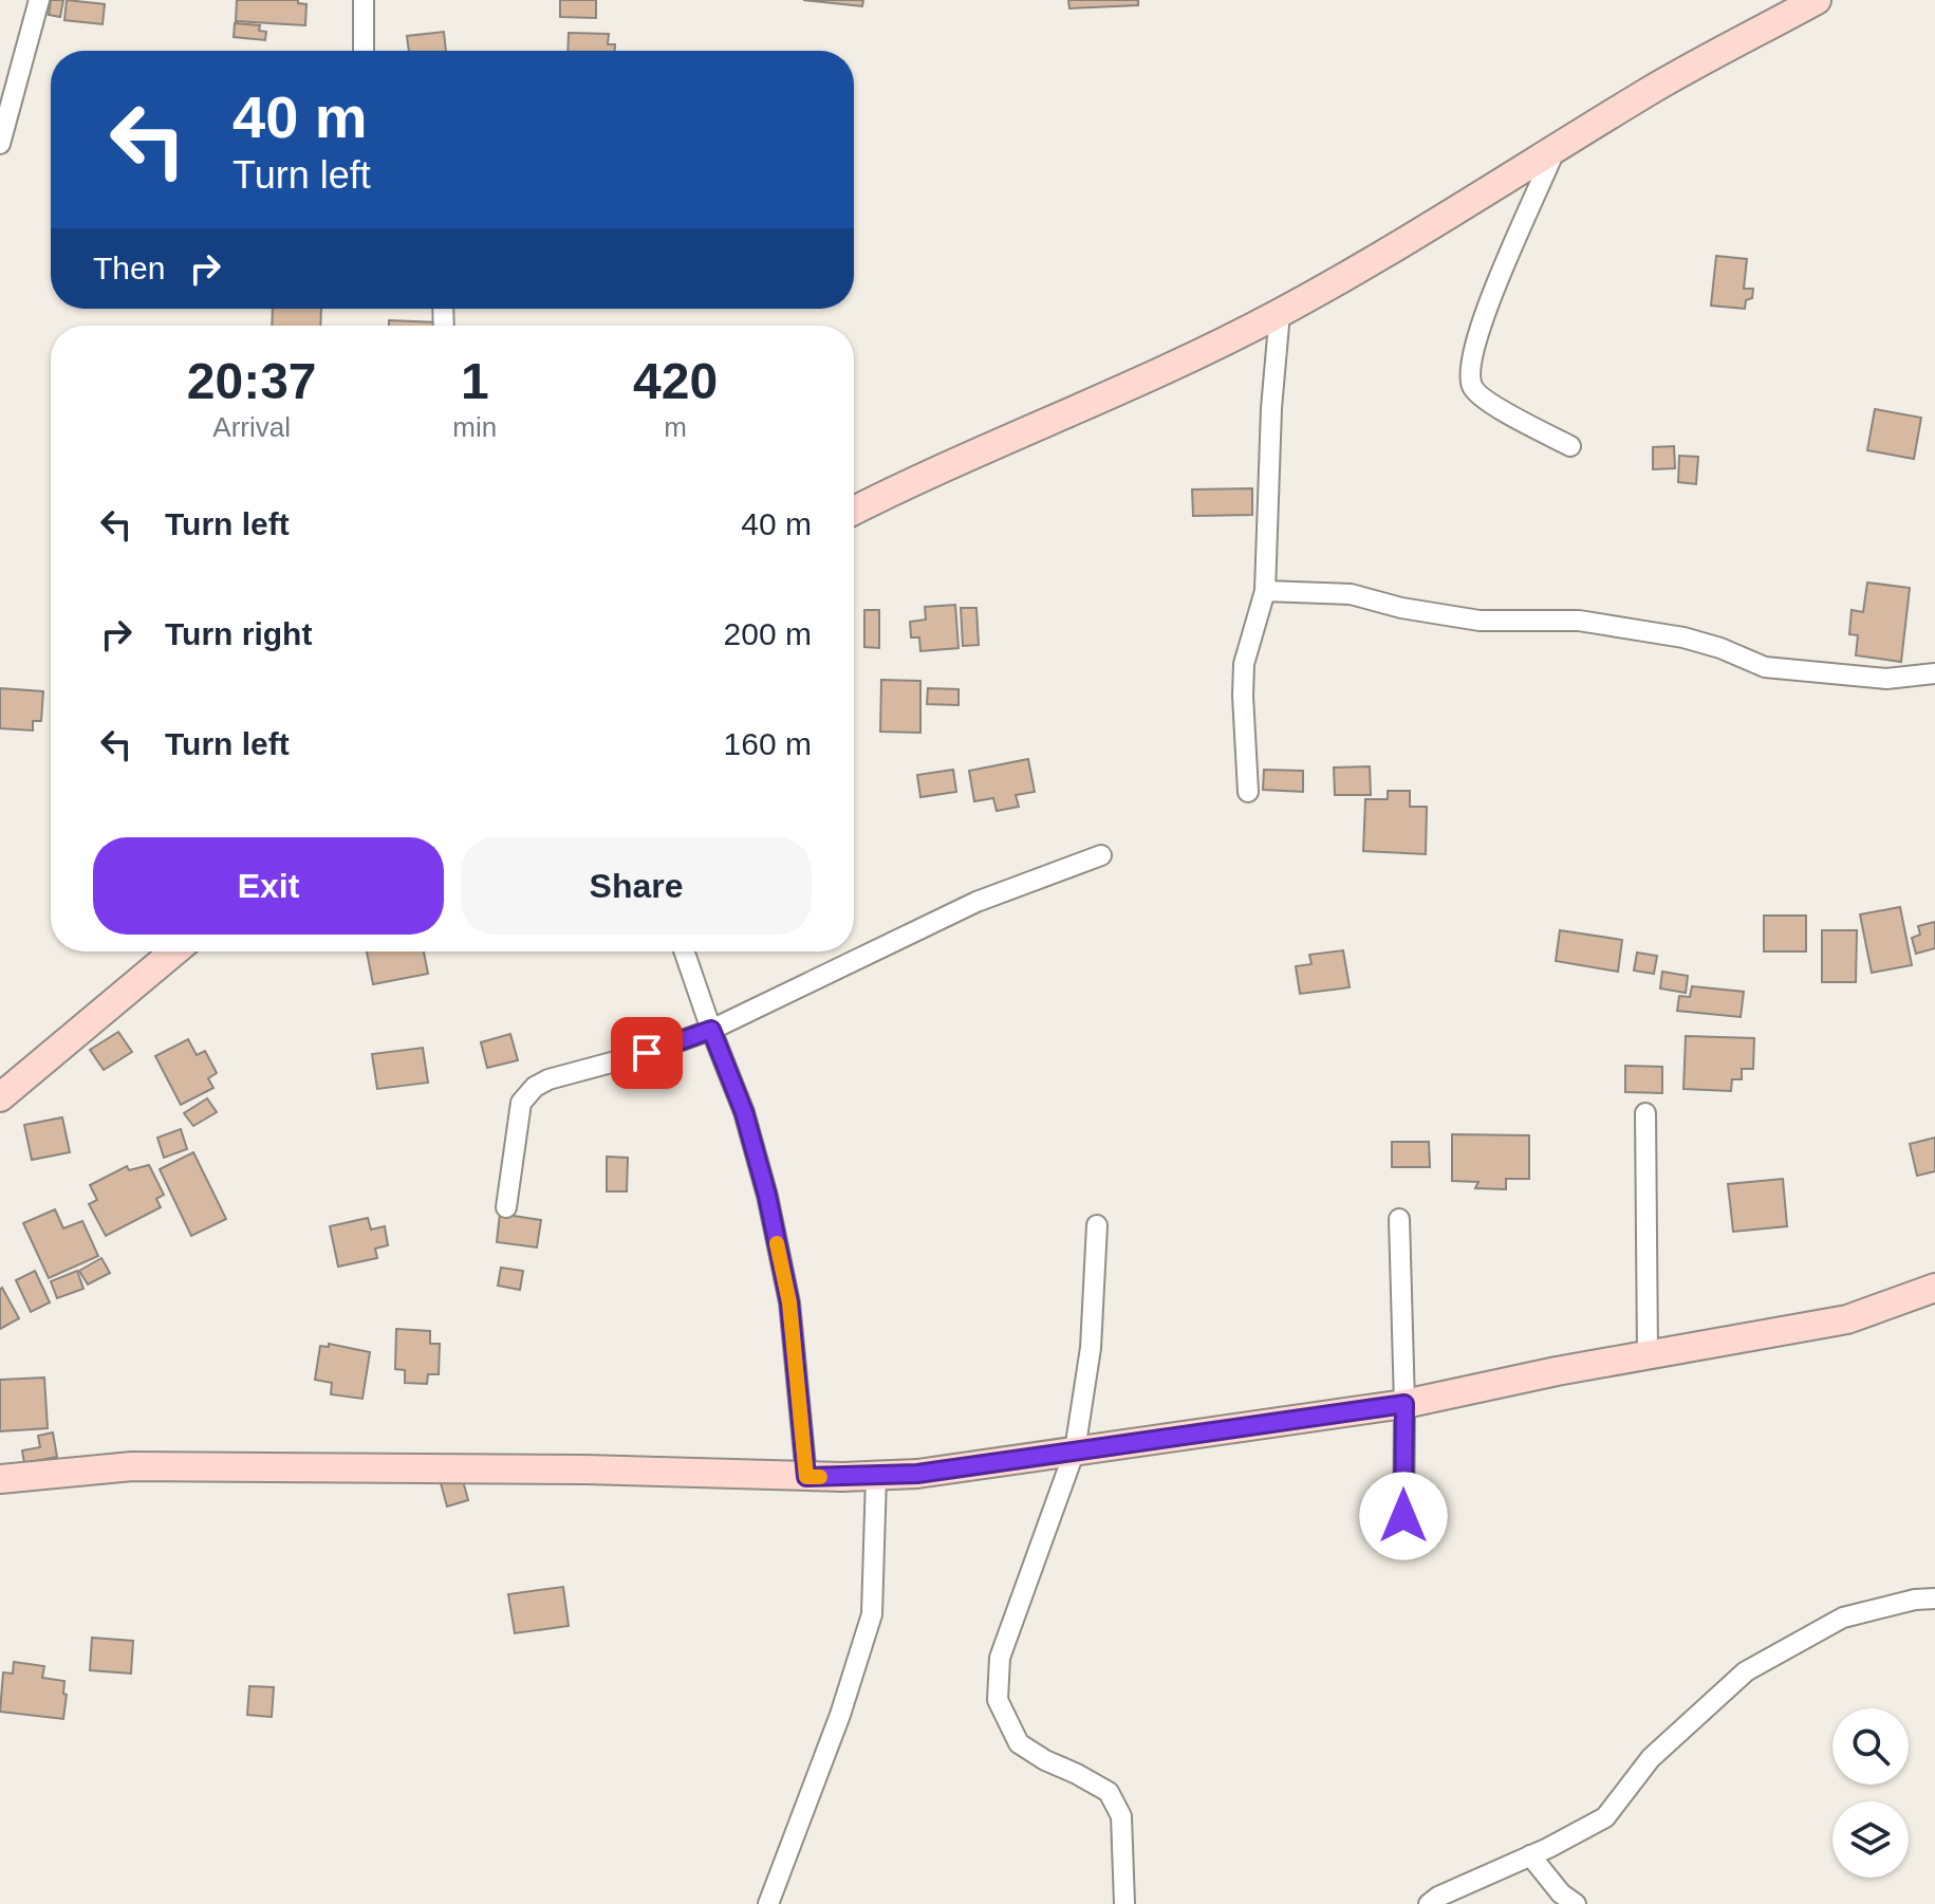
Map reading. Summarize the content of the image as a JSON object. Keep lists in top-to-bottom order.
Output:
{
  "page": {
    "turn": ["40 m", "Turn left"],
    "then": "Then",
    "eta": [
      "20:37",
      "Arrival",
      "1",
      "min",
      "420",
      "m"
    ],
    "list": [
      {
        "name": "Turn left",
        "value": "40 m"
      },
      {
        "name": "Turn right",
        "value": "200 m"
      },
      {
        "name": "Turn left",
        "value": "160 m"
      }
    ],
    "buttons": ["Exit", "Share"]
  }
}
